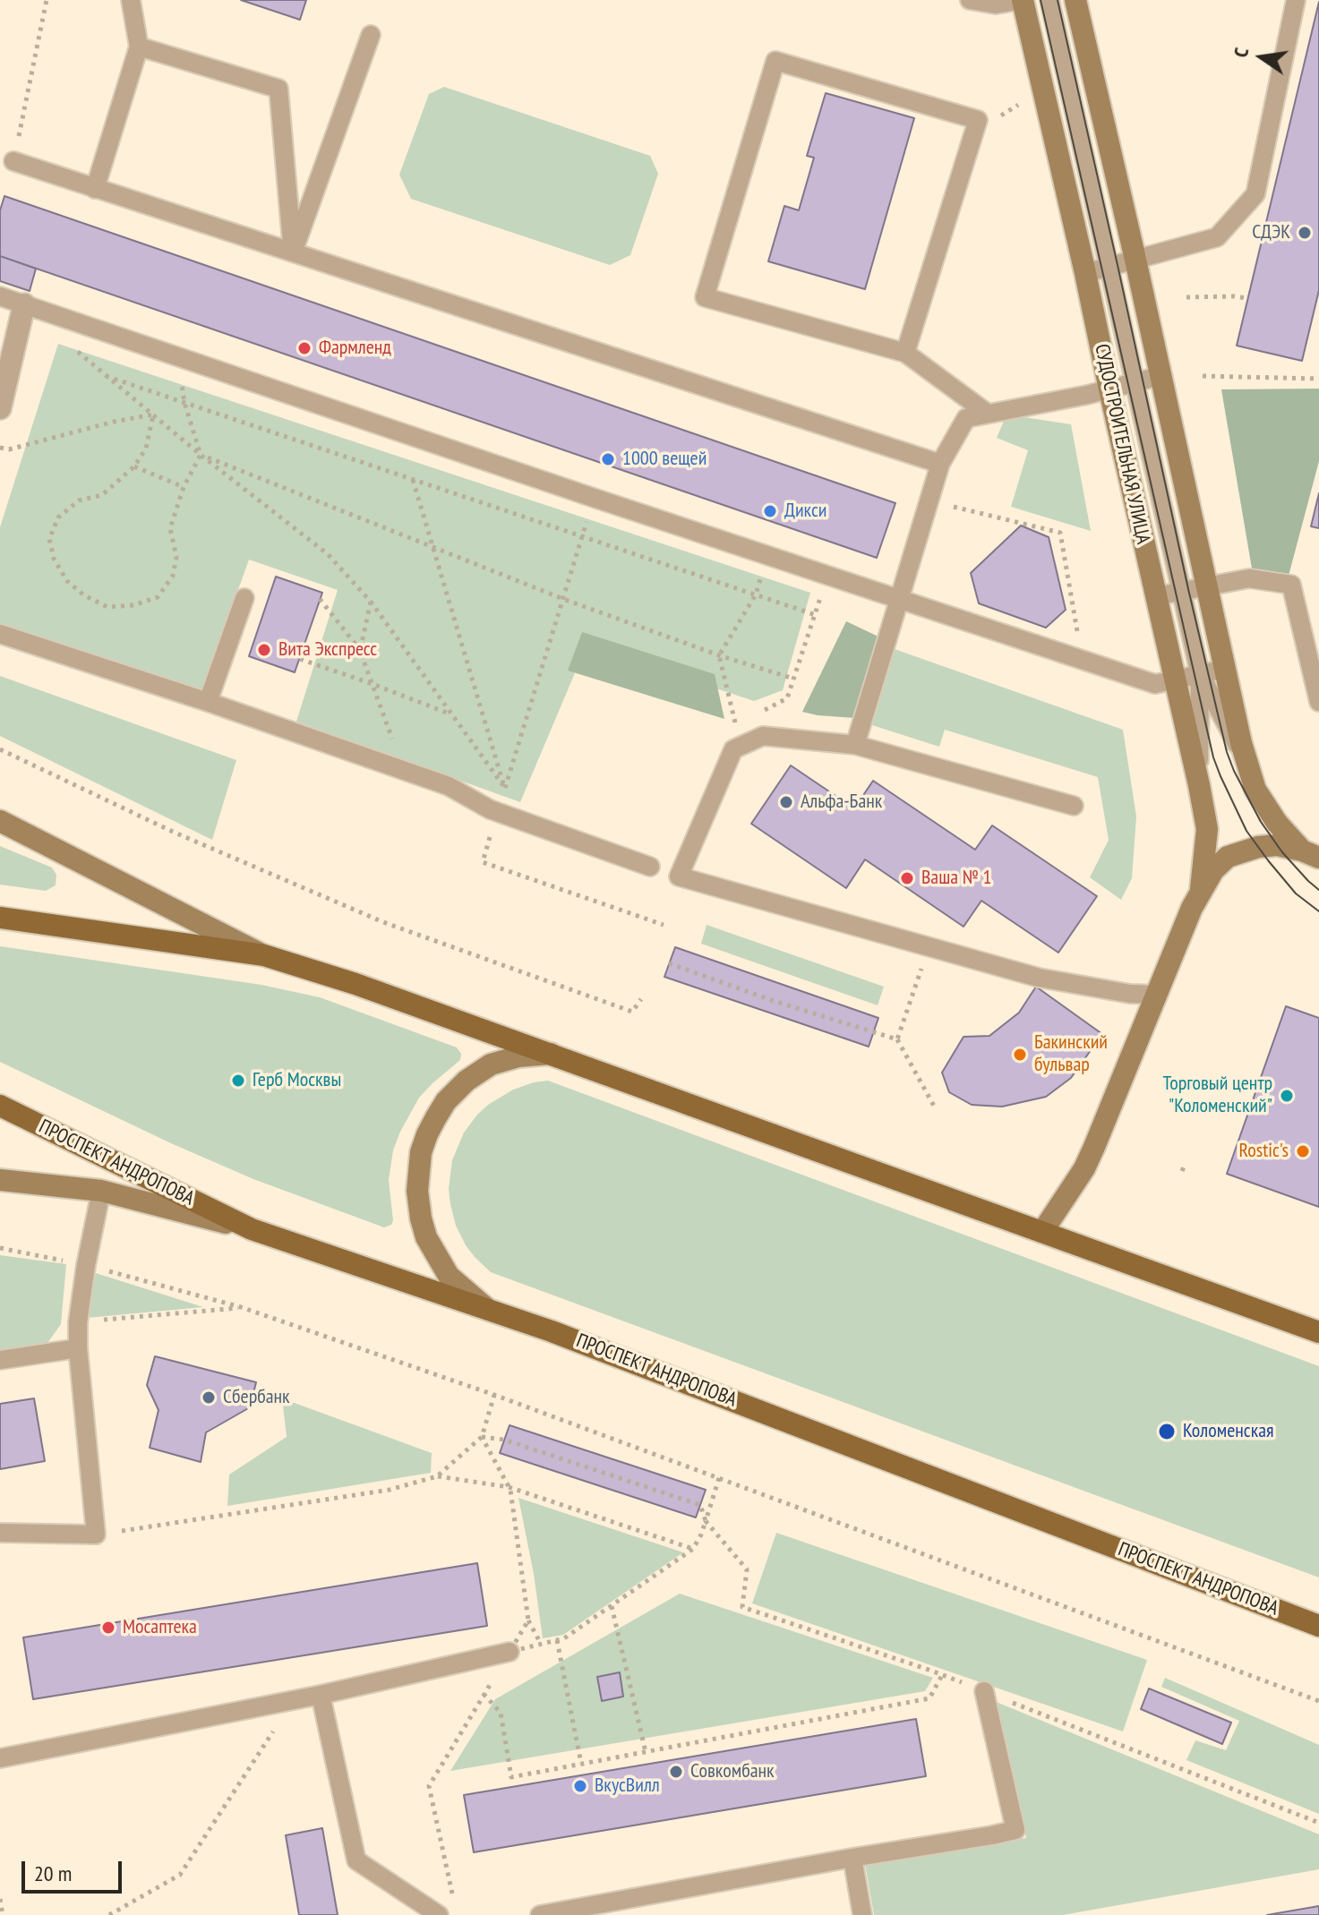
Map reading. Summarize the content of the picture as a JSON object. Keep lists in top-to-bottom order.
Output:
{
  "streets": {
    "main road": ["ПРОСПЕКТ АНДРОПОВА"],
    "street": ["СУДОСТРОИТЕЛЬНАЯ УЛИЦА"]
  },
  "places": [
    "СДЭК",
    "Фармленд",
    "1000 вещей",
    "Дикси",
    "Вита Экспресс",
    "Альфа-Банк",
    "Ваша № 1",
    "Бакинский бульвар",
    "Герб Москвы",
    "Торговый центр \"Коломенский\"",
    "Rostic's",
    "Сбербанк",
    "Коломенская",
    "Мосаптека",
    "Совкомбанк",
    "ВкусВилл"
  ],
  "scale_bar": "20 m",
  "north": "left"
}
